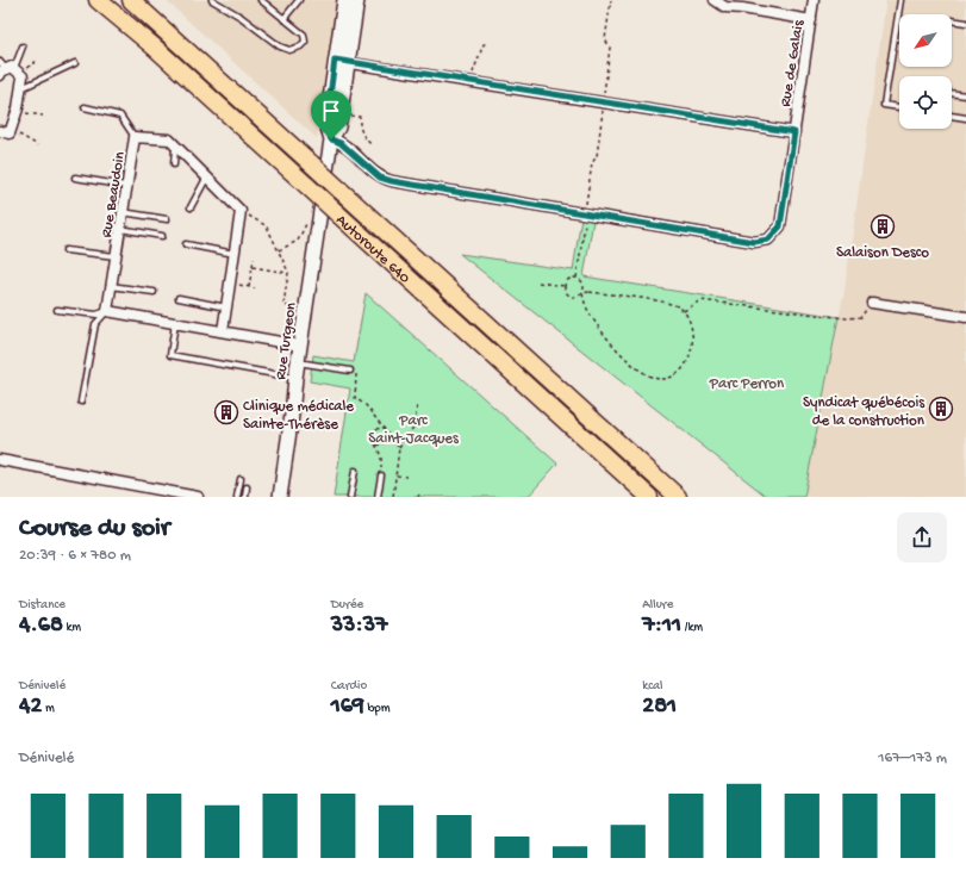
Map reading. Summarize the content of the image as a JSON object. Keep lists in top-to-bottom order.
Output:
{
  "streets": {
    "highway": ["Autoroute 640"],
    "street": ["Rue de Galais", "Rue Beaudoin", "Rue Turgeon"]
  },
  "crossings": [
    ["Rue de Galais", "Rue Turgeon"],
    ["Autoroute 640", "Rue Turgeon"]
  ],
  "parks": ["Parc Perron", "Parc Saint-Jacques"],
  "places": {
    "building": ["Salaison Desco", "Syndicat québécois de la construction", "Clinique médicale Sainte-Thérèse"]
  },
  "north": "bottom left",
  "page": {
    "heading": ["Course du soir", "20:39 · 6 × 780 m"],
    "stats": [
      ["Distance", "4.68 km"],
      ["Durée", "33:37"],
      ["Allure", "7:11 /km"],
      ["Dénivelé", "42 m"],
      ["Cardio", "169 bpm"],
      ["kcal", "281"]
    ],
    "chart": ["Dénivelé", "167–173 m"]
  }
}
